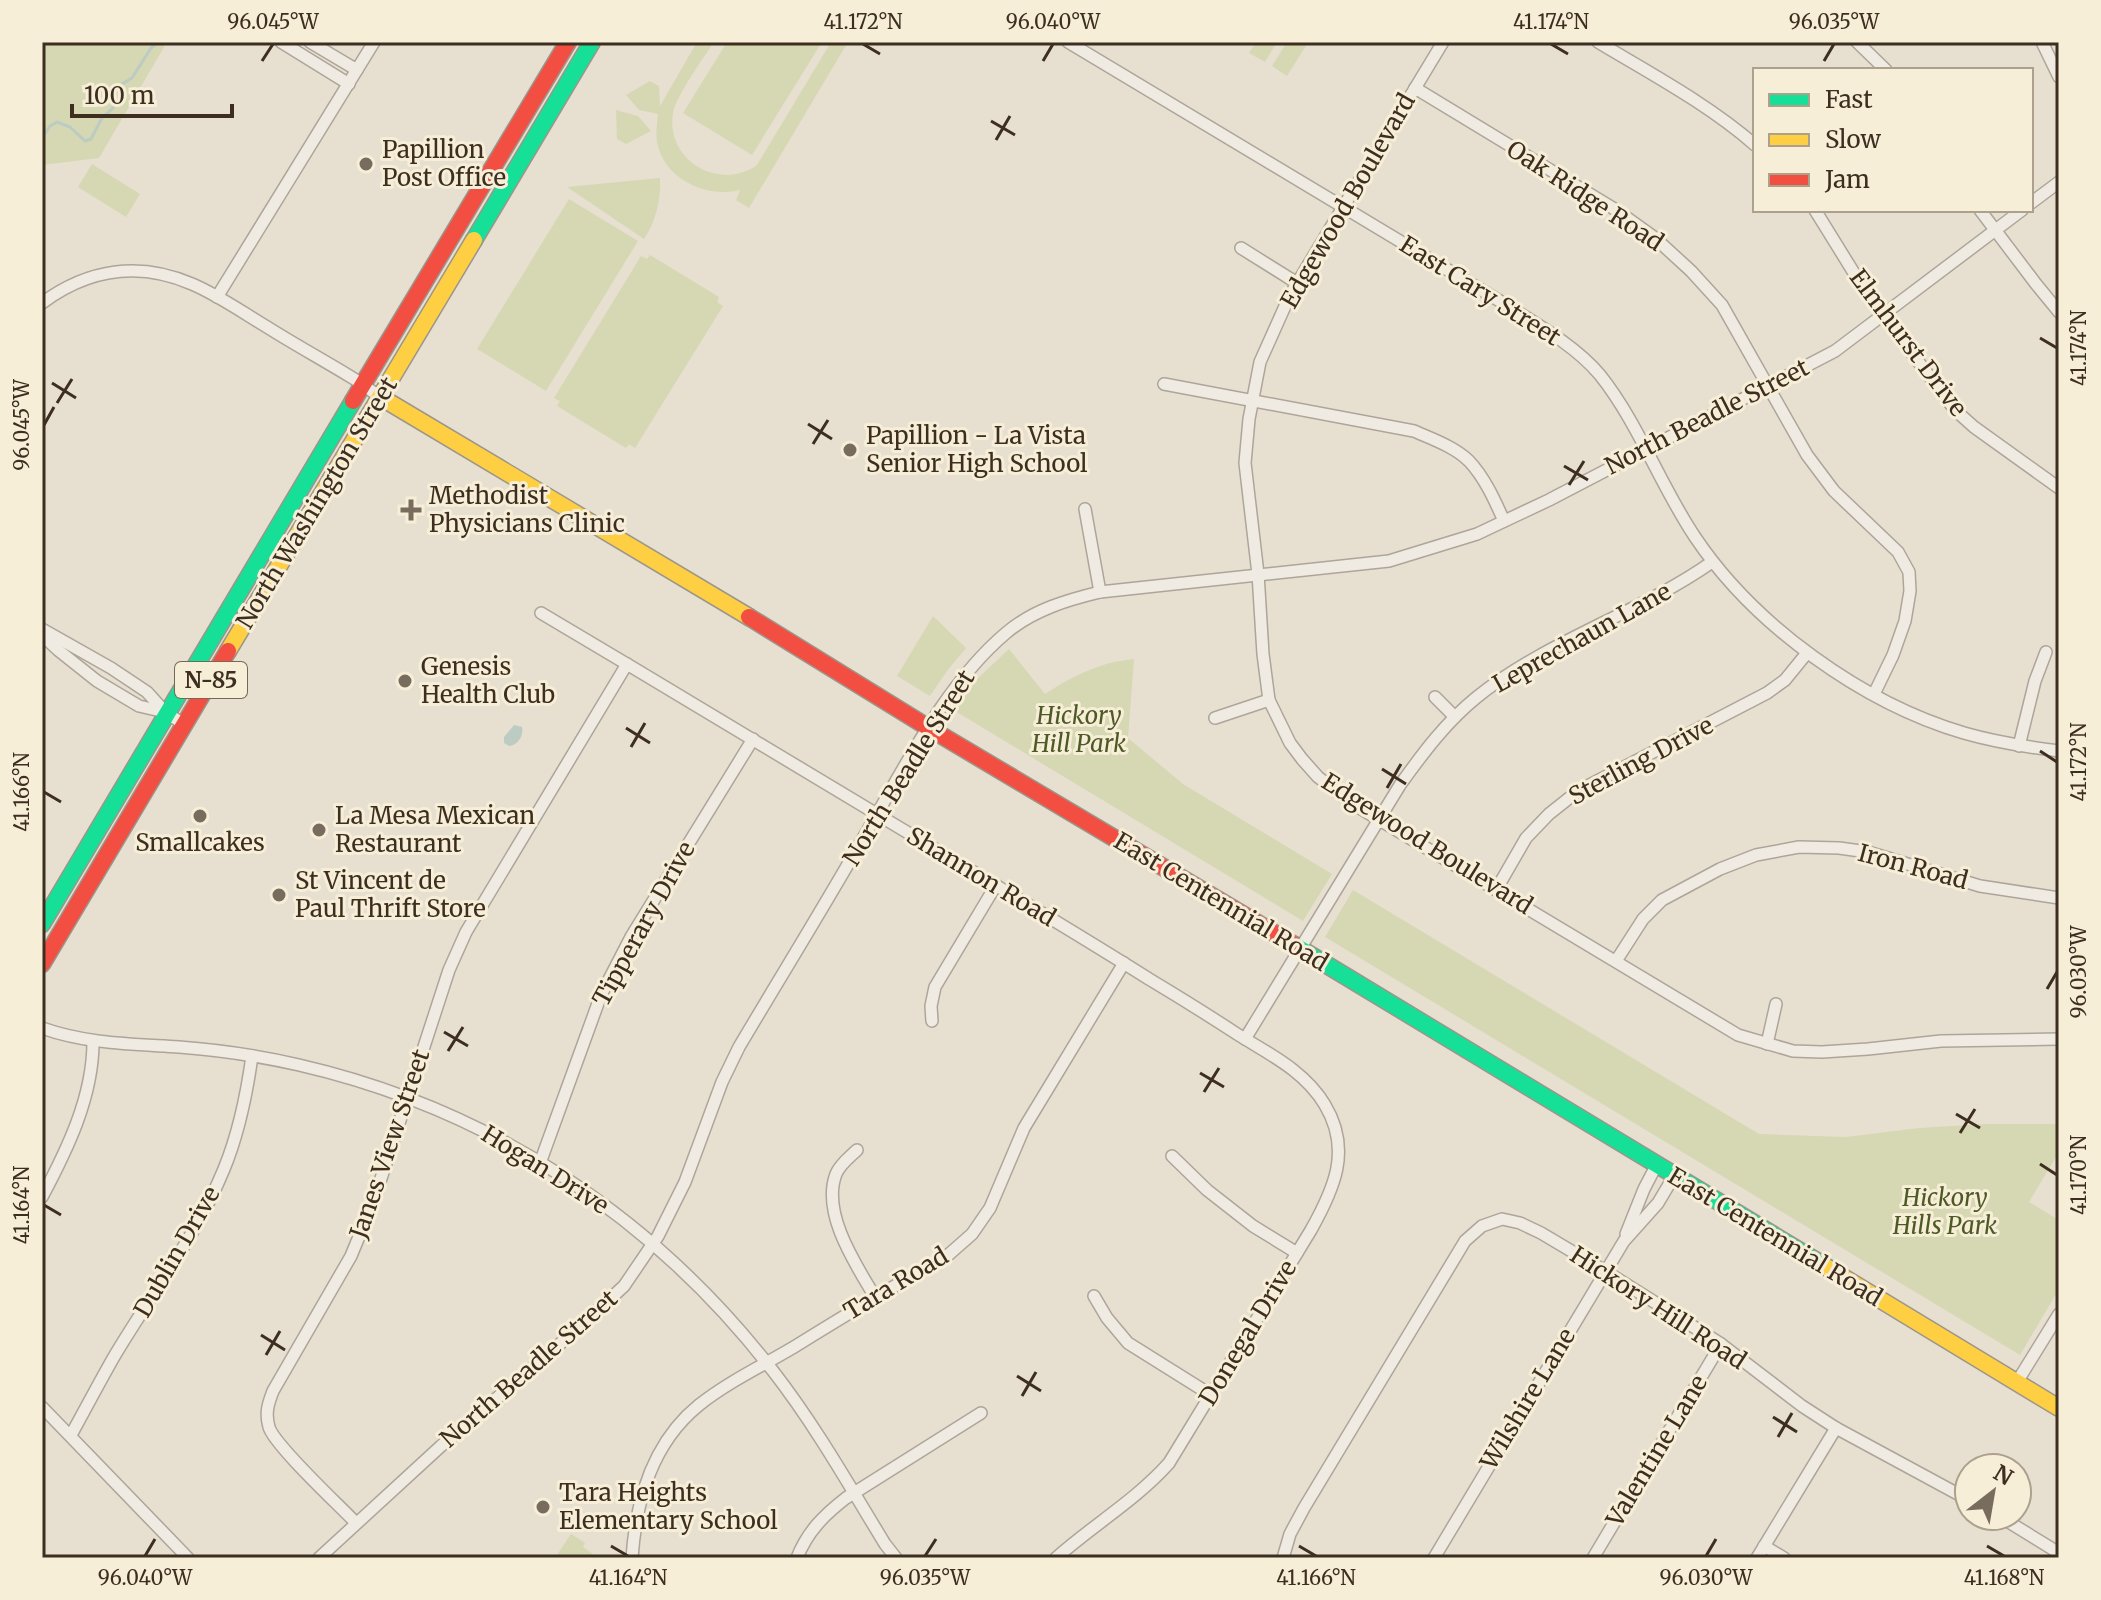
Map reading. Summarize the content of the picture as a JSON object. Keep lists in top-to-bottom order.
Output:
{
  "streets": {
    "main road": ["North Washington Street", "N-85", "East Centennial Road"],
    "street": [
      "Oak Ridge Road",
      "Edgewood Boulevard",
      "East Cary Street",
      "Elmhurst Drive",
      "North Beadle Street",
      "Leprechaun Lane",
      "Sterling Drive",
      "Iron Road",
      "Shannon Road",
      "Tipperary Drive",
      "Janes View Street",
      "Hogan Drive",
      "Dublin Drive",
      "Tara Road",
      "Hickory Hill Road",
      "Donegal Drive",
      "Wilshire Lane",
      "Valentine Lane"
    ]
  },
  "crossings": [
    ["Oak Ridge Road", "Edgewood Boulevard"],
    ["Oak Ridge Road", "East Cary Street"],
    ["Oak Ridge Road", "North Beadle Street"],
    ["Edgewood Boulevard", "East Cary Street"],
    ["Edgewood Boulevard", "North Beadle Street"],
    ["Edgewood Boulevard", "Leprechaun Lane"],
    ["Edgewood Boulevard", "Sterling Drive"],
    ["Edgewood Boulevard", "Iron Road"],
    ["East Cary Street", "North Beadle Street"],
    ["East Cary Street", "Leprechaun Lane"],
    ["East Cary Street", "Sterling Drive"],
    ["Elmhurst Drive", "North Beadle Street"],
    ["North Beadle Street", "Shannon Road"],
    ["North Beadle Street", "East Centennial Road"],
    ["North Beadle Street", "Janes View Street"],
    ["North Beadle Street", "Hogan Drive"],
    ["North Washington Street", "East Centennial Road"],
    ["Leprechaun Lane", "Shannon Road"],
    ["Leprechaun Lane", "East Centennial Road"],
    ["Shannon Road", "Tipperary Drive"],
    ["Shannon Road", "Janes View Street"],
    ["Shannon Road", "Tara Road"],
    ["Shannon Road", "Donegal Drive"],
    ["East Centennial Road", "Wilshire Lane"],
    ["Tipperary Drive", "Hogan Drive"],
    ["Janes View Street", "Hogan Drive"],
    ["Hogan Drive", "Dublin Drive"],
    ["Hogan Drive", "Tara Road"],
    ["Hickory Hill Road", "Wilshire Lane"],
    ["Hickory Hill Road", "Valentine Lane"]
  ],
  "parks": ["Hickory Hill Park", "Hickory Hills Park"],
  "places": {
    "other": [
      "Papillion Post Office",
      "Papillion - La Vista Senior High School",
      "Genesis Health Club",
      "Smallcakes",
      "La Mesa Mexican Restaurant",
      "St Vincent de Paul Thrift Store",
      "Tara Heights Elementary School"
    ],
    "health": ["Methodist Physicians Clinic"]
  },
  "legend": ["Fast", "Slow", "Jam"],
  "scale_bar": "100 m",
  "north": "top right",
  "coordinates": [
    "96.045°W",
    "41.172°N",
    "96.040°W",
    "41.174°N",
    "96.035°W",
    "41.166°N",
    "96.030°W",
    "41.170°N",
    "41.164°N",
    "41.168°N"
  ]
}
